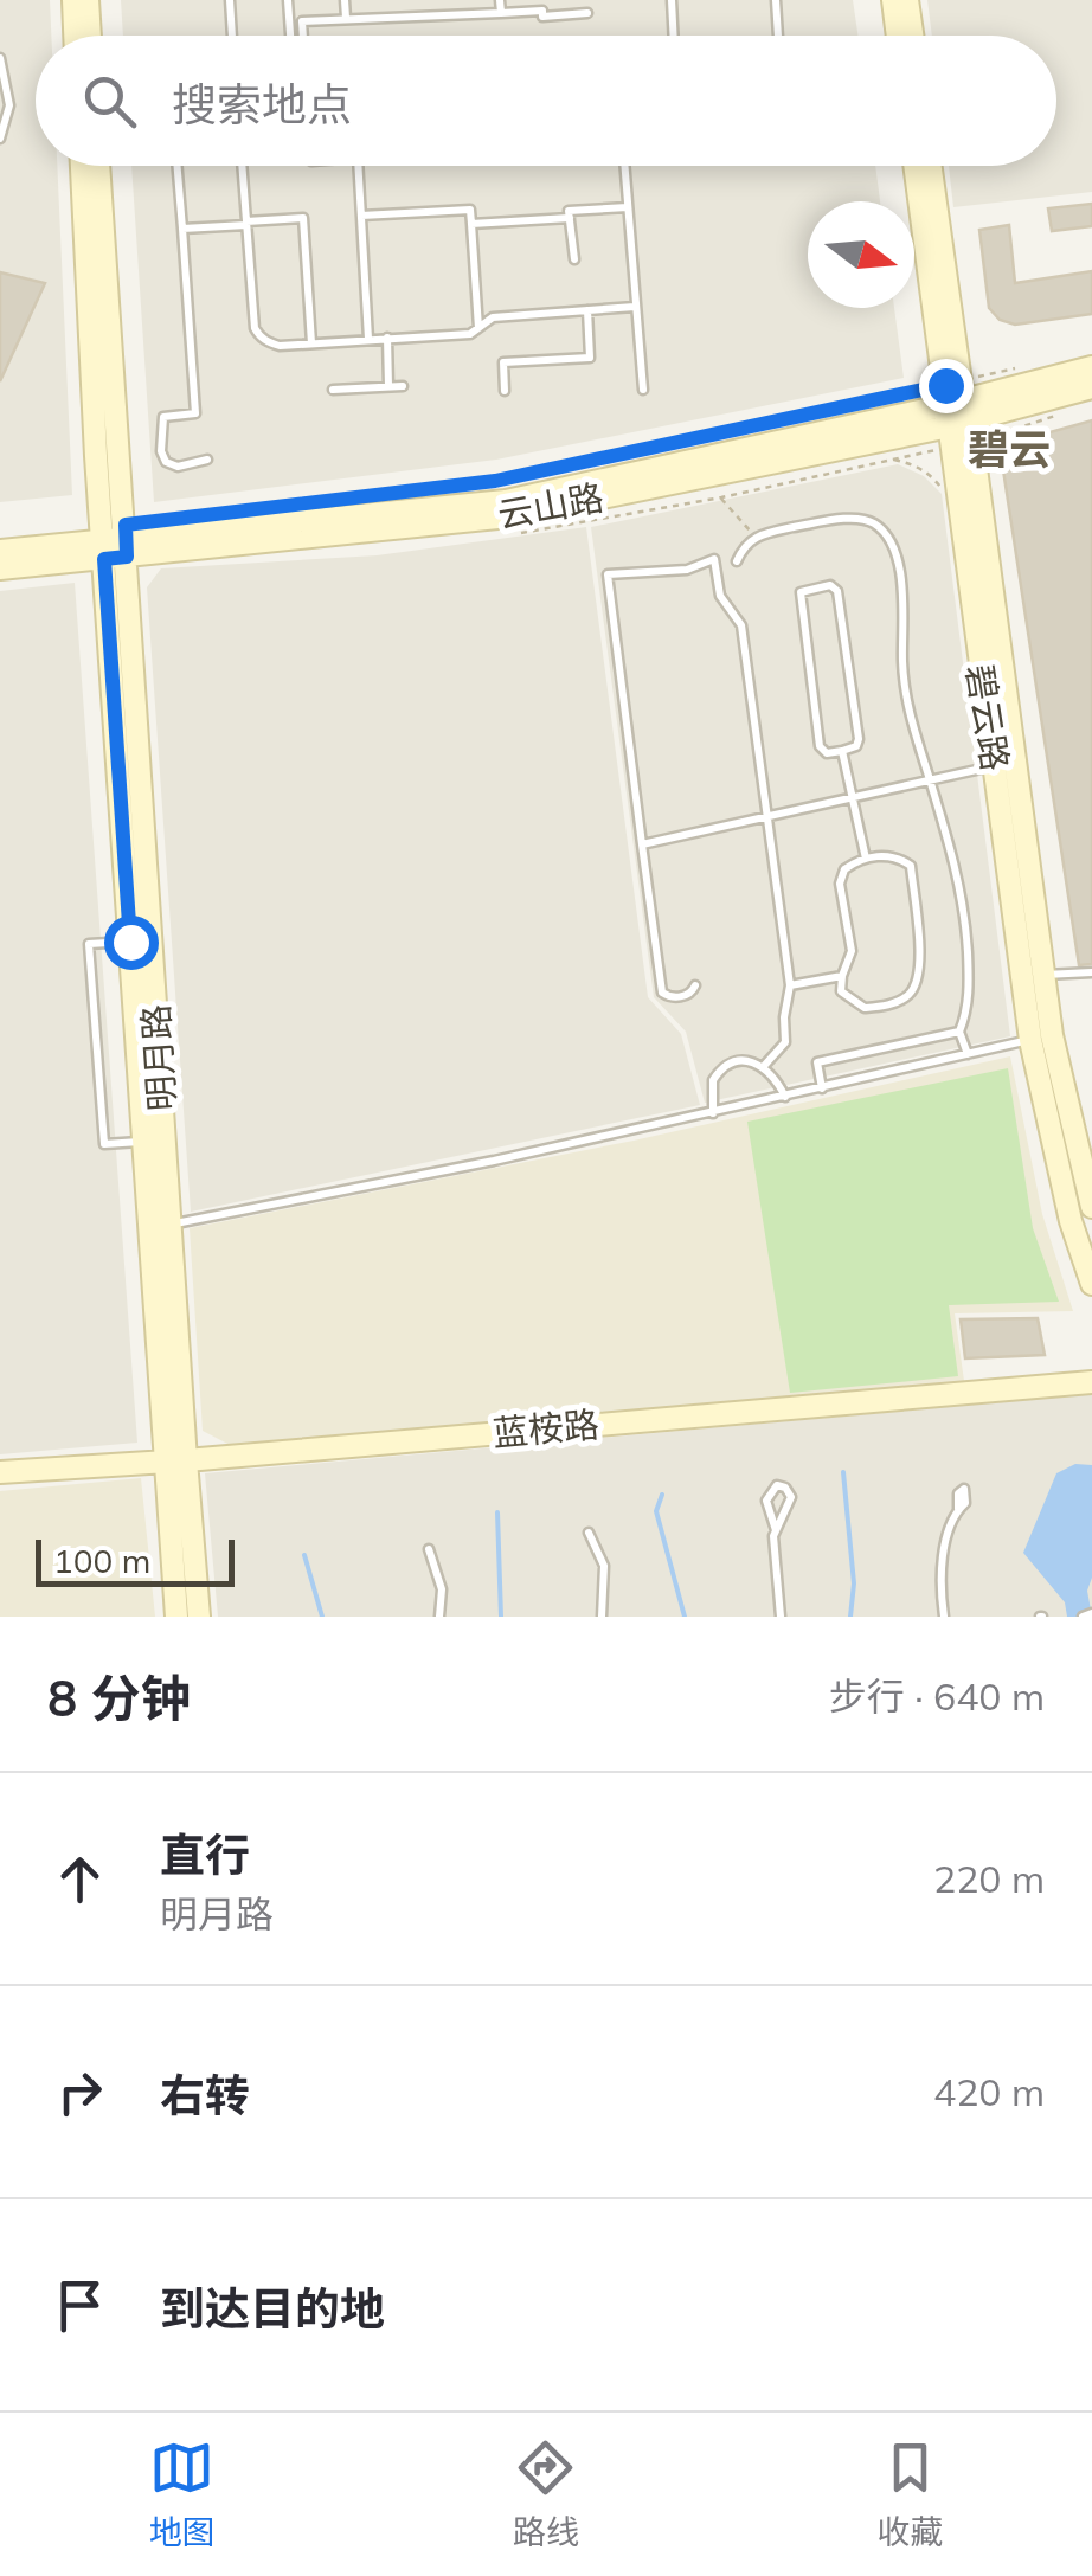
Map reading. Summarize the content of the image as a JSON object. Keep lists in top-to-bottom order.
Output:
{
  "streets": {
    "street": [
      "云山路",
      "碧云路",
      "明月路",
      "蓝桉路"
    ]
  },
  "crossings": [
    ["云山路", "碧云路"],
    ["云山路", "明月路"],
    ["明月路", "蓝桉路"]
  ],
  "districts": ["碧云"],
  "scale_bar": "100 m",
  "north": "right",
  "page": {
    "search": "搜索地点",
    "scale": "100 m",
    "heading": ["8 分钟", "步行 · 640 m"],
    "list": [
      ["直行", "明月路", "220 m"],
      ["右转", "420 m"],
      "到达目的地"
    ],
    "nav": ["地图", "路线", "收藏"]
  }
}
